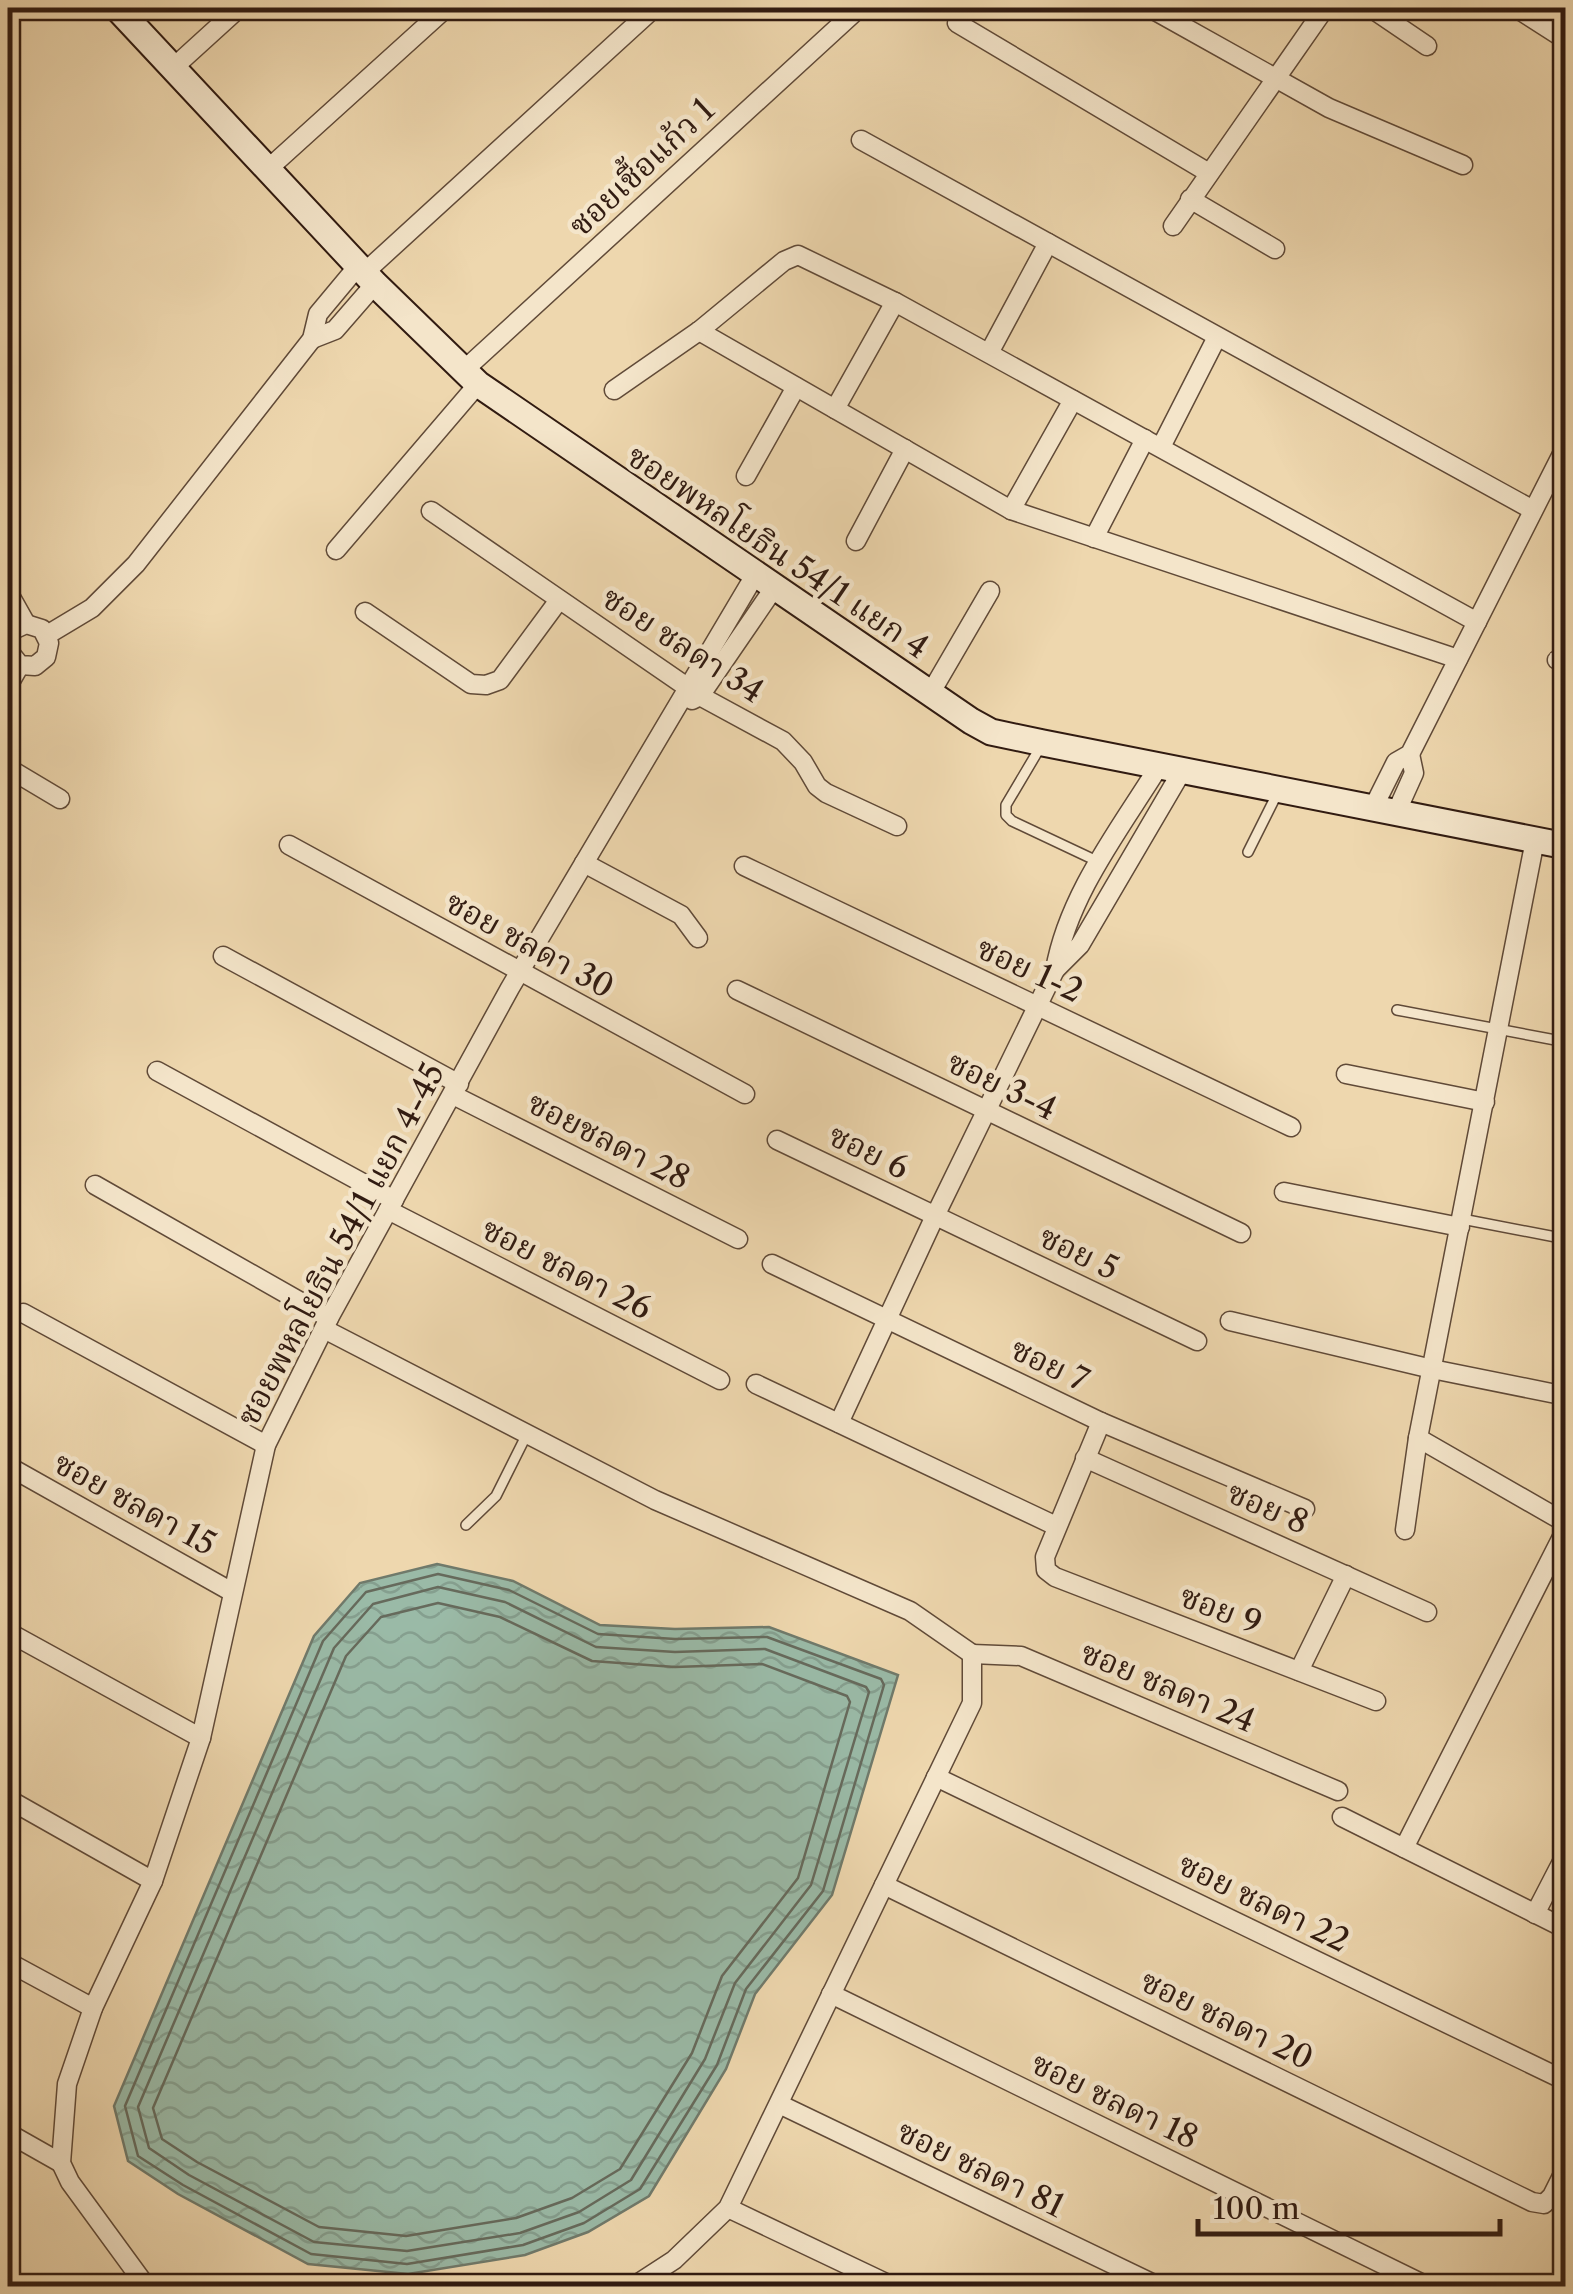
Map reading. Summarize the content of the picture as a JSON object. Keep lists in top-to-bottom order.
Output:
{
  "streets": {
    "street": [
      "ซอยเชื้อแก้ว 1",
      "ซอยพหลโยธิน 54/1 แยก 4",
      "ซอย ชลดา 34",
      "ซอย ชลดา 30",
      "ซอย 1-2",
      "ซอย 3-4",
      "ซอยชลดา 28",
      "ซอย 6",
      "ซอยพหลโยธิน 54/1 แยก 4-45",
      "ซอย 5",
      "ซอย ชลดา 26",
      "ซอย 7",
      "ซอย ชลดา 15",
      "ซอย 8",
      "ซอย 9",
      "ซอย ชลดา 24",
      "ซอย ชลดา 22",
      "ซอย ชลดา 20",
      "ซอย ชลดา 18",
      "ซอย ชลดา 81"
    ]
  },
  "crossings": [
    ["ซอยเชื้อแก้ว 1", "ซอยพหลโยธิน 54/1 แยก 4"],
    ["ซอย ชลดา 34", "ซอยพหลโยธิน 54/1 แยก 4-45"],
    ["ซอย ชลดา 30", "ซอยพหลโยธิน 54/1 แยก 4-45"],
    ["ซอยชลดา 28", "ซอยพหลโยธิน 54/1 แยก 4-45"],
    ["ซอย 6", "ซอย 5"],
    ["ซอยพหลโยธิน 54/1 แยก 4-45", "ซอย ชลดา 26"],
    ["ซอยพหลโยธิน 54/1 แยก 4-45", "ซอย ชลดา 15"]
  ],
  "scale_bar": "100 m"
}
